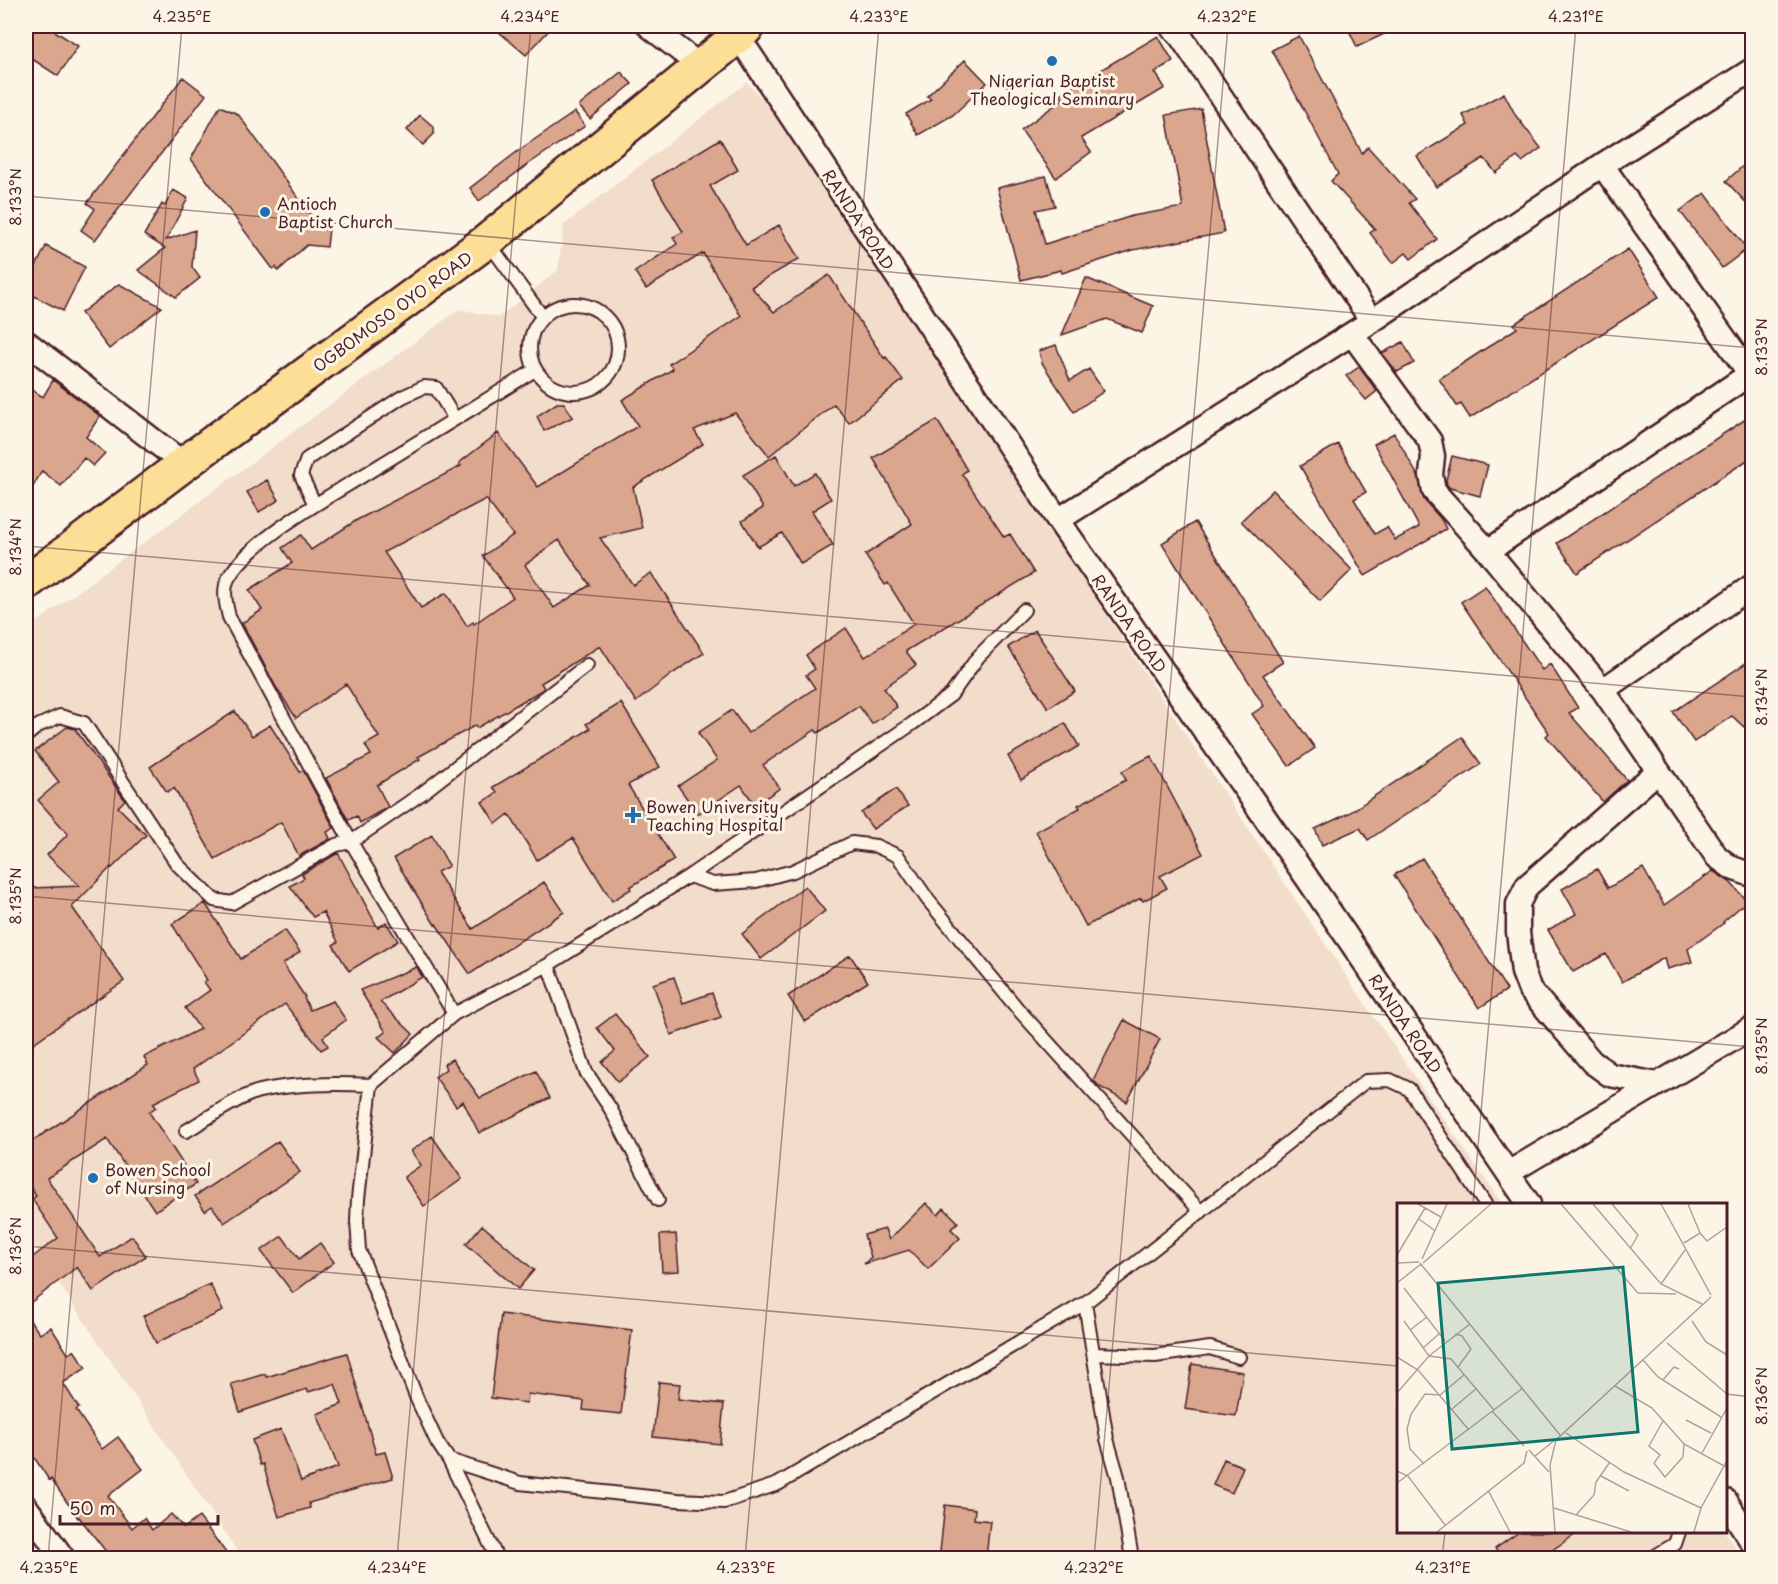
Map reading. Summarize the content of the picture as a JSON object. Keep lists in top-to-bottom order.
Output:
{
  "streets": {
    "highway": ["OGBOMOSO OYO ROAD"],
    "street": ["RANDA ROAD"]
  },
  "crossings": [
    ["RANDA ROAD", "OGBOMOSO OYO ROAD"]
  ],
  "places": {
    "other": ["Nigerian Baptist Theological Seminary", "Antioch Baptist Church", "Bowen School of Nursing"],
    "health": ["Bowen University Teaching Hospital"]
  },
  "scale_bar": "50 m",
  "coordinates": [
    "4.235°E",
    "4.234°E",
    "4.233°E",
    "4.232°E",
    "4.231°E",
    "8.133°N",
    "8.134°N",
    "8.135°N",
    "8.136°N"
  ]
}
